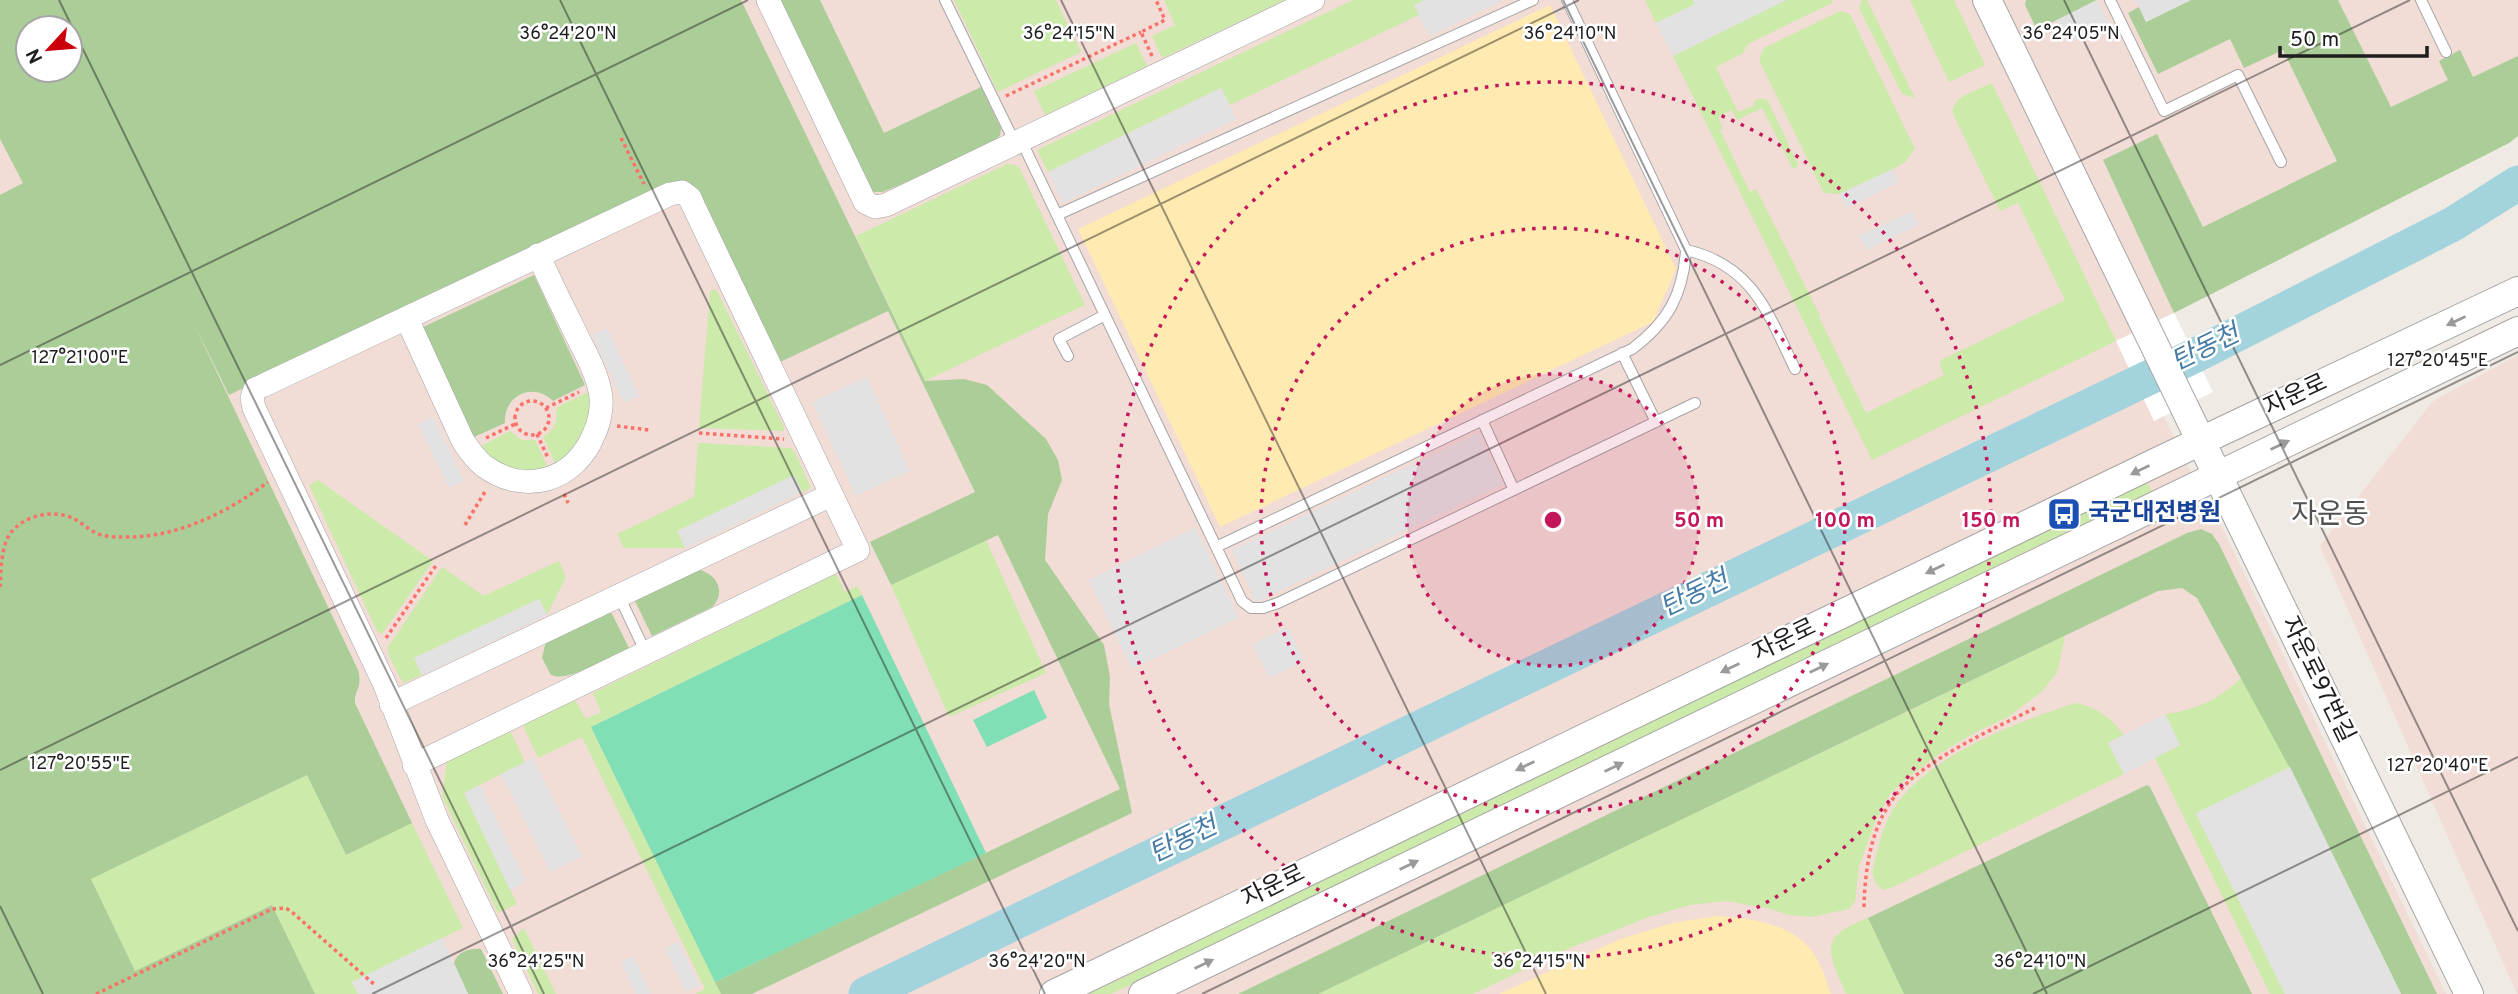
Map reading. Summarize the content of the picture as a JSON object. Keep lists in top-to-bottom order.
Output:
{
  "streets": {
    "street": ["자운로", "자운로97번길"]
  },
  "crossings": [
    ["자운로", "자운로97번길"]
  ],
  "districts": ["자운동"],
  "water": ["탄동천"],
  "places": {
    "bus stop": ["국군대전병원"]
  },
  "scale_bar": "50 m",
  "north": "bottom left",
  "coordinates": [
    "36°24'20\"N",
    "36°24'15\"N",
    "36°24'10\"N",
    "36°24'05\"N",
    "127°21'00\"E",
    "127°20'45\"E",
    "127°20'55\"E",
    "127°20'40\"E",
    "36°24'25\"N"
  ],
  "rings": ["50 m", "100 m", "150 m"]
}
